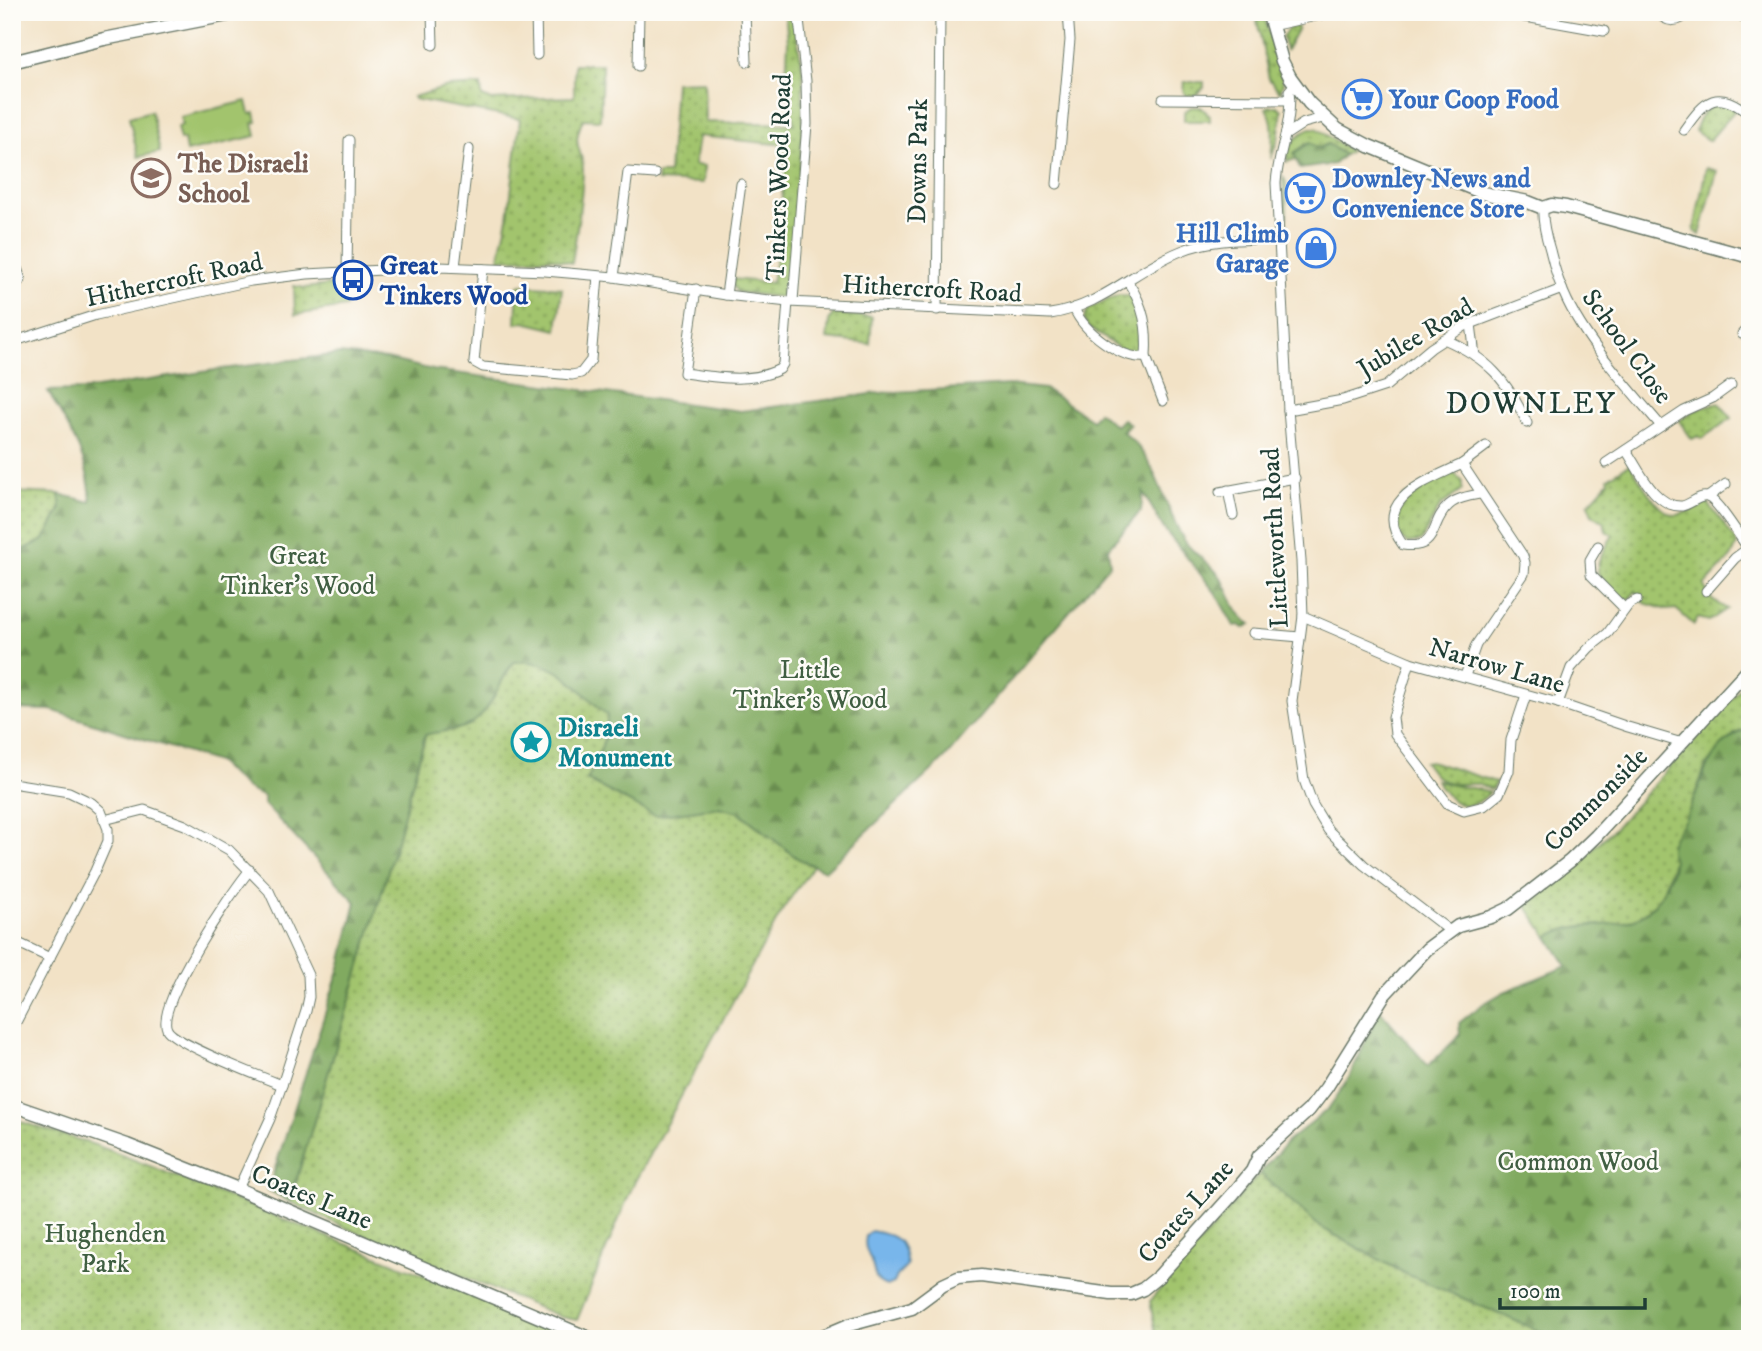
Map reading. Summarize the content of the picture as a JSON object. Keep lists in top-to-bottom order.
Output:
{
  "streets": {
    "street": [
      "Downs Park",
      "Tinkers Wood Road",
      "Hithercroft Road",
      "Jubilee Road",
      "School Close",
      "Littleworth Road",
      "Narrow Lane",
      "Commonside",
      "Coates Lane"
    ]
  },
  "crossings": [
    ["Downs Park", "Hithercroft Road"],
    ["Tinkers Wood Road", "Hithercroft Road"],
    ["Hithercroft Road", "Littleworth Road"],
    ["Jubilee Road", "School Close"],
    ["Jubilee Road", "Littleworth Road"],
    ["Littleworth Road", "Narrow Lane"],
    ["Littleworth Road", "Commonside"],
    ["Littleworth Road", "Coates Lane"],
    ["Narrow Lane", "Commonside"],
    ["Commonside", "Coates Lane"]
  ],
  "districts": ["DOWNLEY"],
  "parks": [
    "Great Tinker's Wood",
    "Little Tinker's Wood",
    "Common Wood",
    "Hughenden Park"
  ],
  "places": {
    "supermarket": ["Your Coop Food", "Downley News and Convenience Store"],
    "school or university": ["The Disraeli School"],
    "shop": ["Hill Climb Garage"],
    "bus stop": ["Great Tinkers Wood"],
    "place": ["Disraeli Monument"]
  },
  "scale_bar": "100 m"
}
